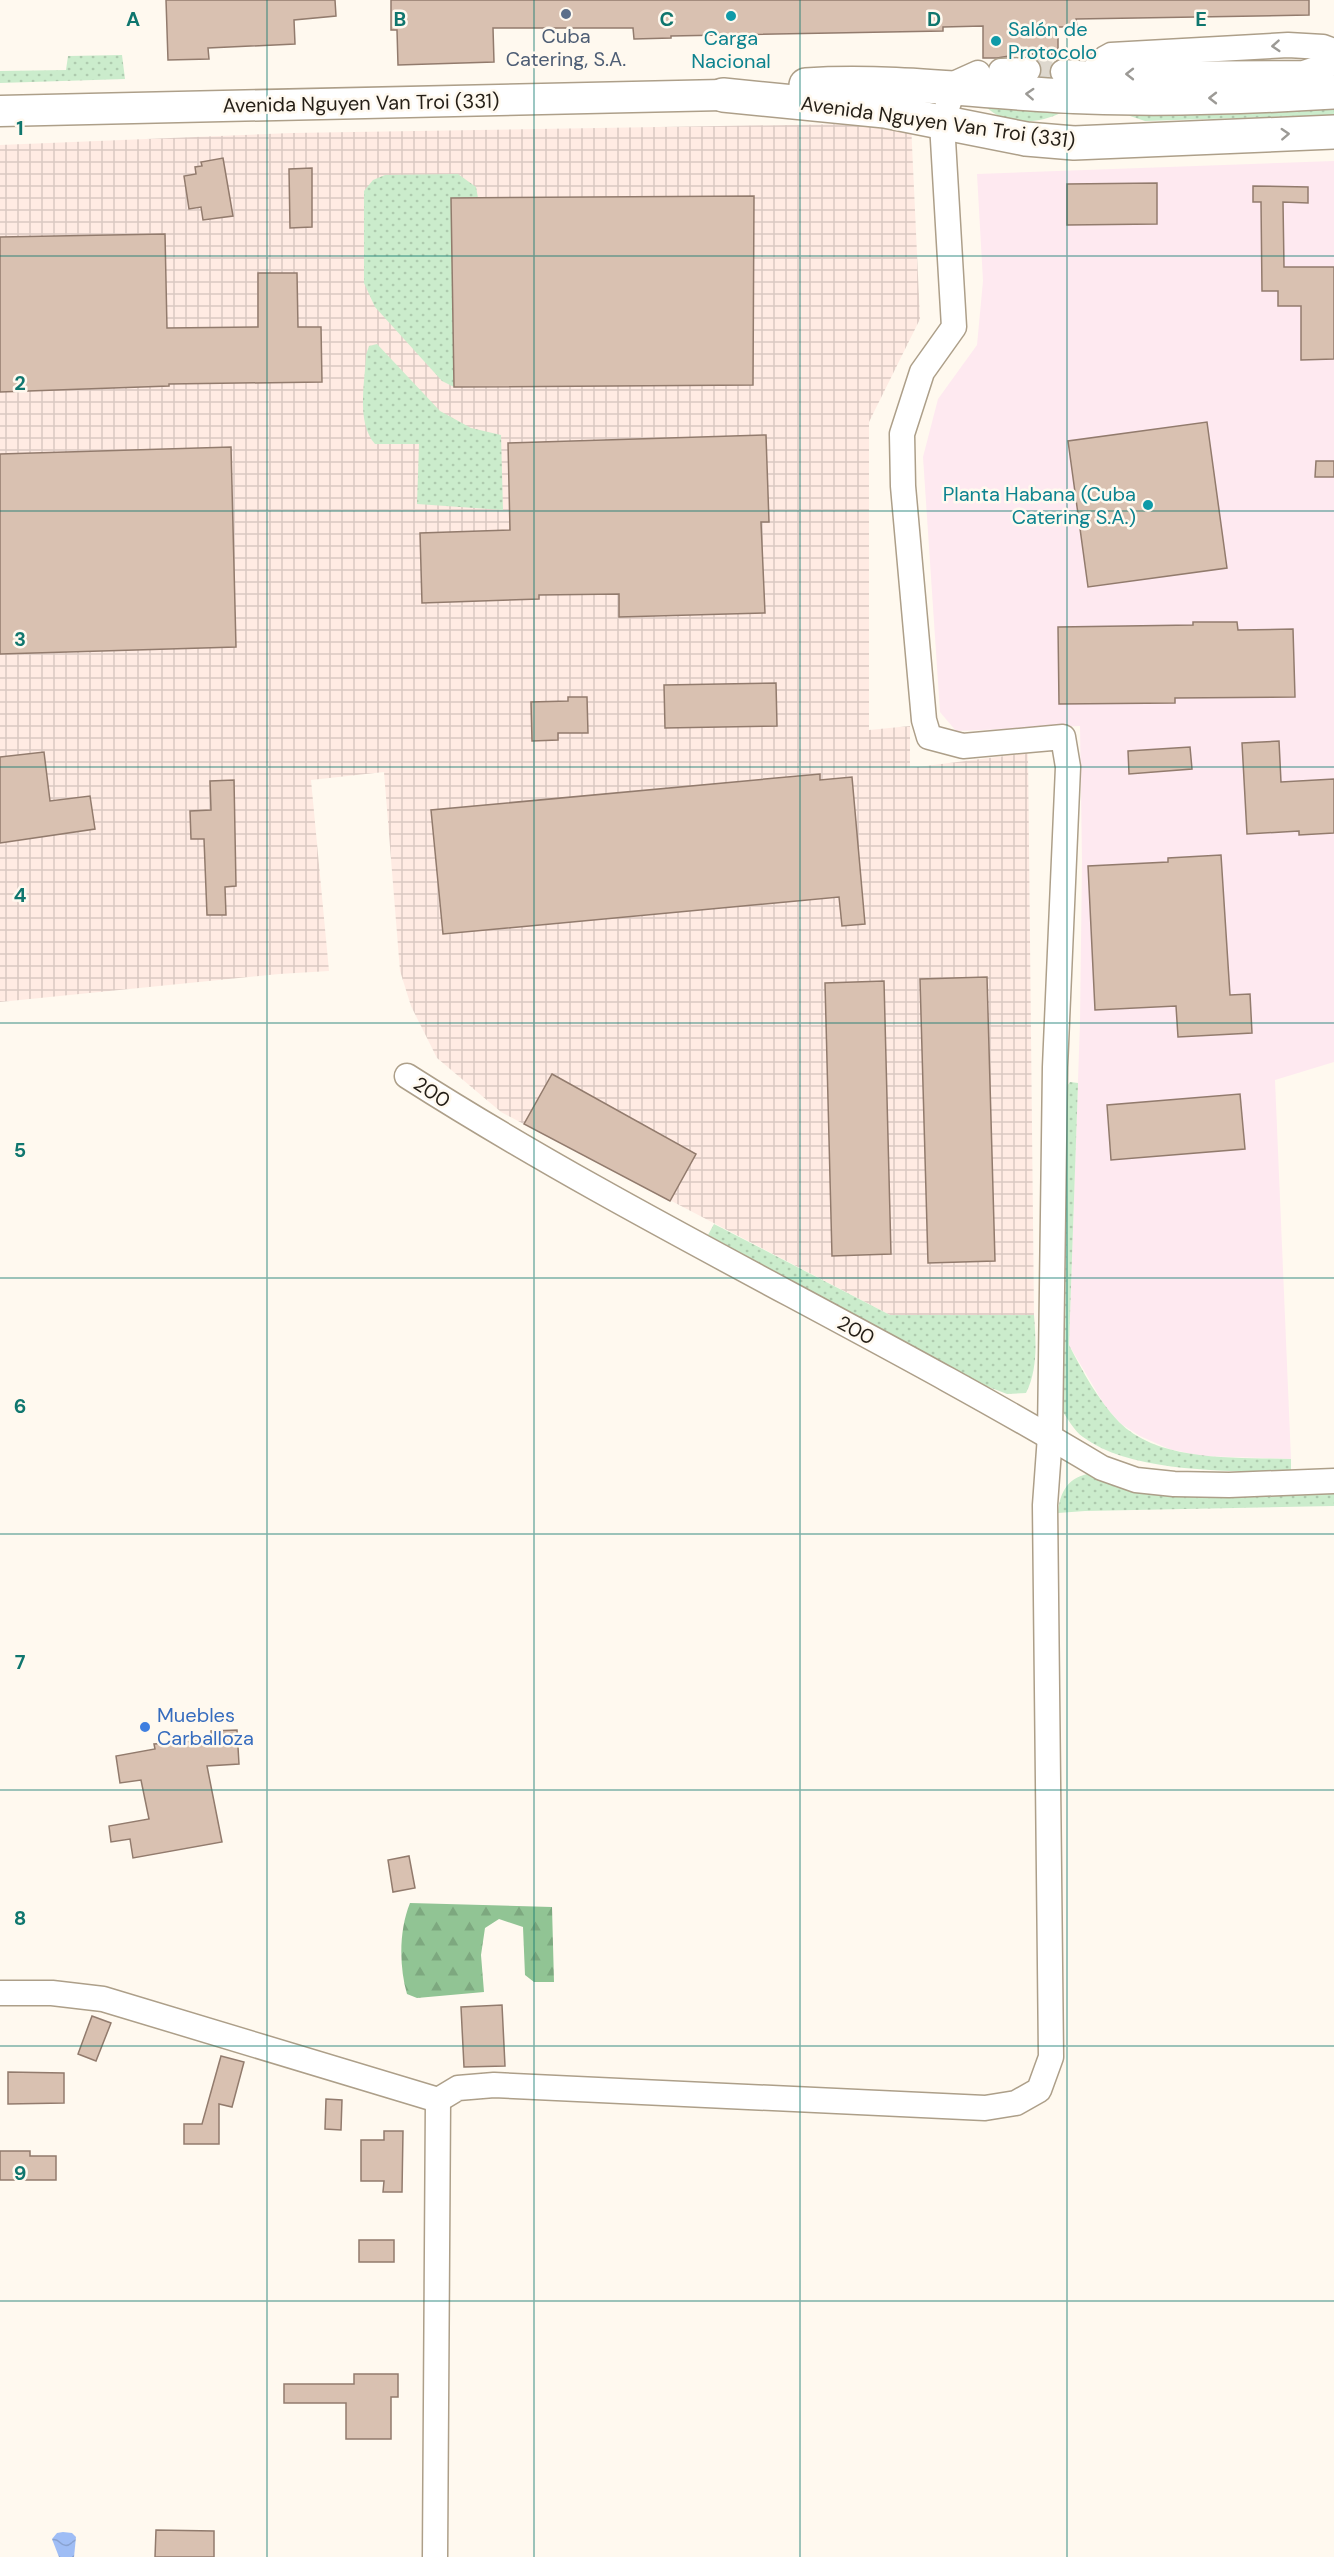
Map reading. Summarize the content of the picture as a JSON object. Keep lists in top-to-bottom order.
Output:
{
  "streets": {
    "main road": ["Avenida Nguyen Van Troi (331)"],
    "street": ["200"]
  },
  "places": [
    "Cuba Catering, S.A.",
    "Carga Nacional",
    "Salón de Protocolo",
    "Planta Habana (Cuba Catering S.A.)",
    "Muebles Carballoza"
  ],
  "grid": {
    "columns": [
      "A",
      "B",
      "C",
      "D",
      "E"
    ],
    "rows": [
      "1",
      "2",
      "3",
      "4",
      "5",
      "6",
      "7",
      "8",
      "9"
    ]
  }
}
